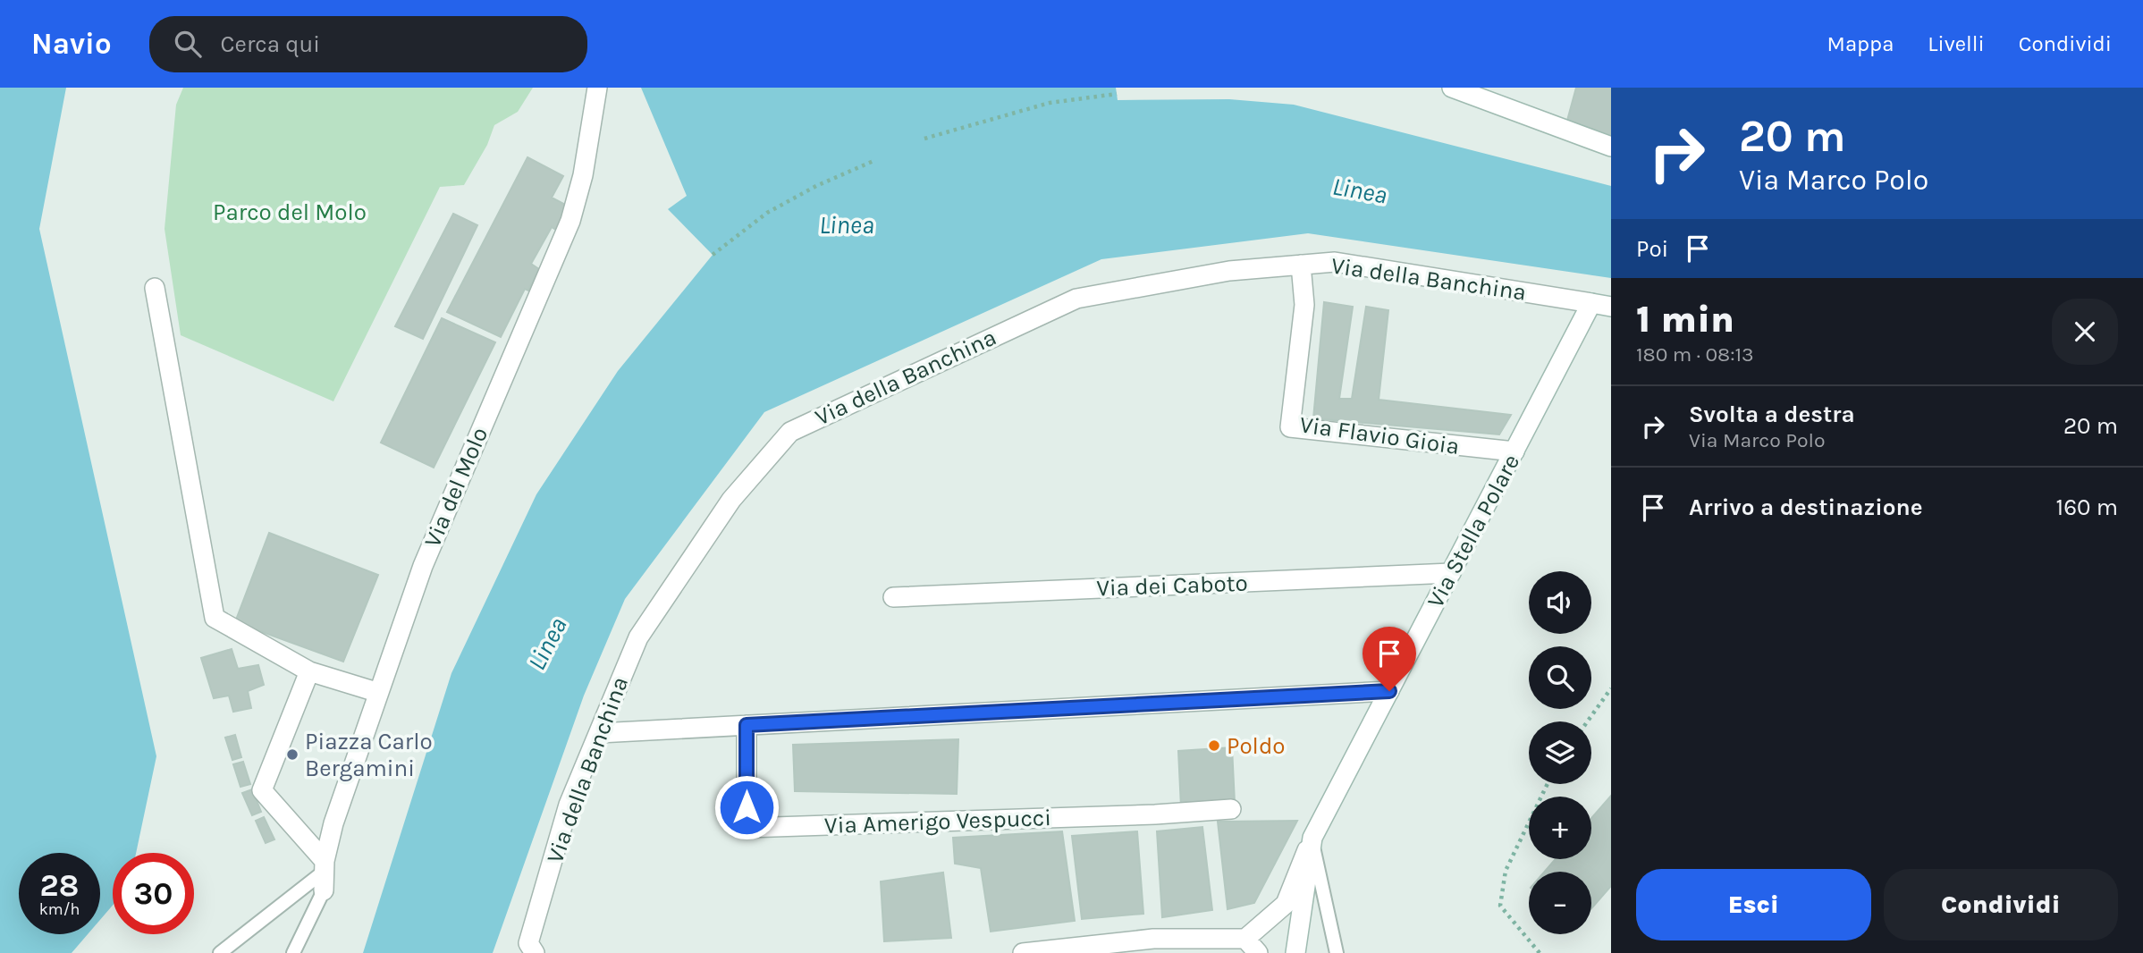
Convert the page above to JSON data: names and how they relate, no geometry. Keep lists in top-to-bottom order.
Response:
{
  "streets": {
    "street": [
      "Via della Banchina",
      "Via Flavio Gioia",
      "Via del Molo",
      "Via Stella Polare",
      "Via dei Caboto",
      "Via Amerigo Vespucci"
    ]
  },
  "crossings": [
    ["Via della Banchina", "Via Flavio Gioia"],
    ["Via della Banchina", "Via Stella Polare"],
    ["Via Flavio Gioia", "Via Stella Polare"],
    ["Via Stella Polare", "Via dei Caboto"]
  ],
  "water": ["Linea"],
  "parks": ["Parco del Molo"],
  "places": ["Poldo", "Piazza Carlo Bergamini"],
  "page": {
    "header": "Navio",
    "search": "Cerca qui",
    "nav": ["Mappa", "Livelli", "Condividi"],
    "turn": ["20 m", "Via Marco Polo"],
    "then": "Poi",
    "heading": ["1 min", "180 m · 08:13"],
    "list": [
      {
        "name": "Svolta a destra",
        "note": "Via Marco Polo",
        "value": "20 m"
      },
      {
        "name": "Arrivo a destinazione",
        "value": "160 m"
      }
    ],
    "map_buttons": ["+", "−"],
    "speed": "28 km/h",
    "limit": "30",
    "buttons": ["Esci", "Condividi"]
  }
}
